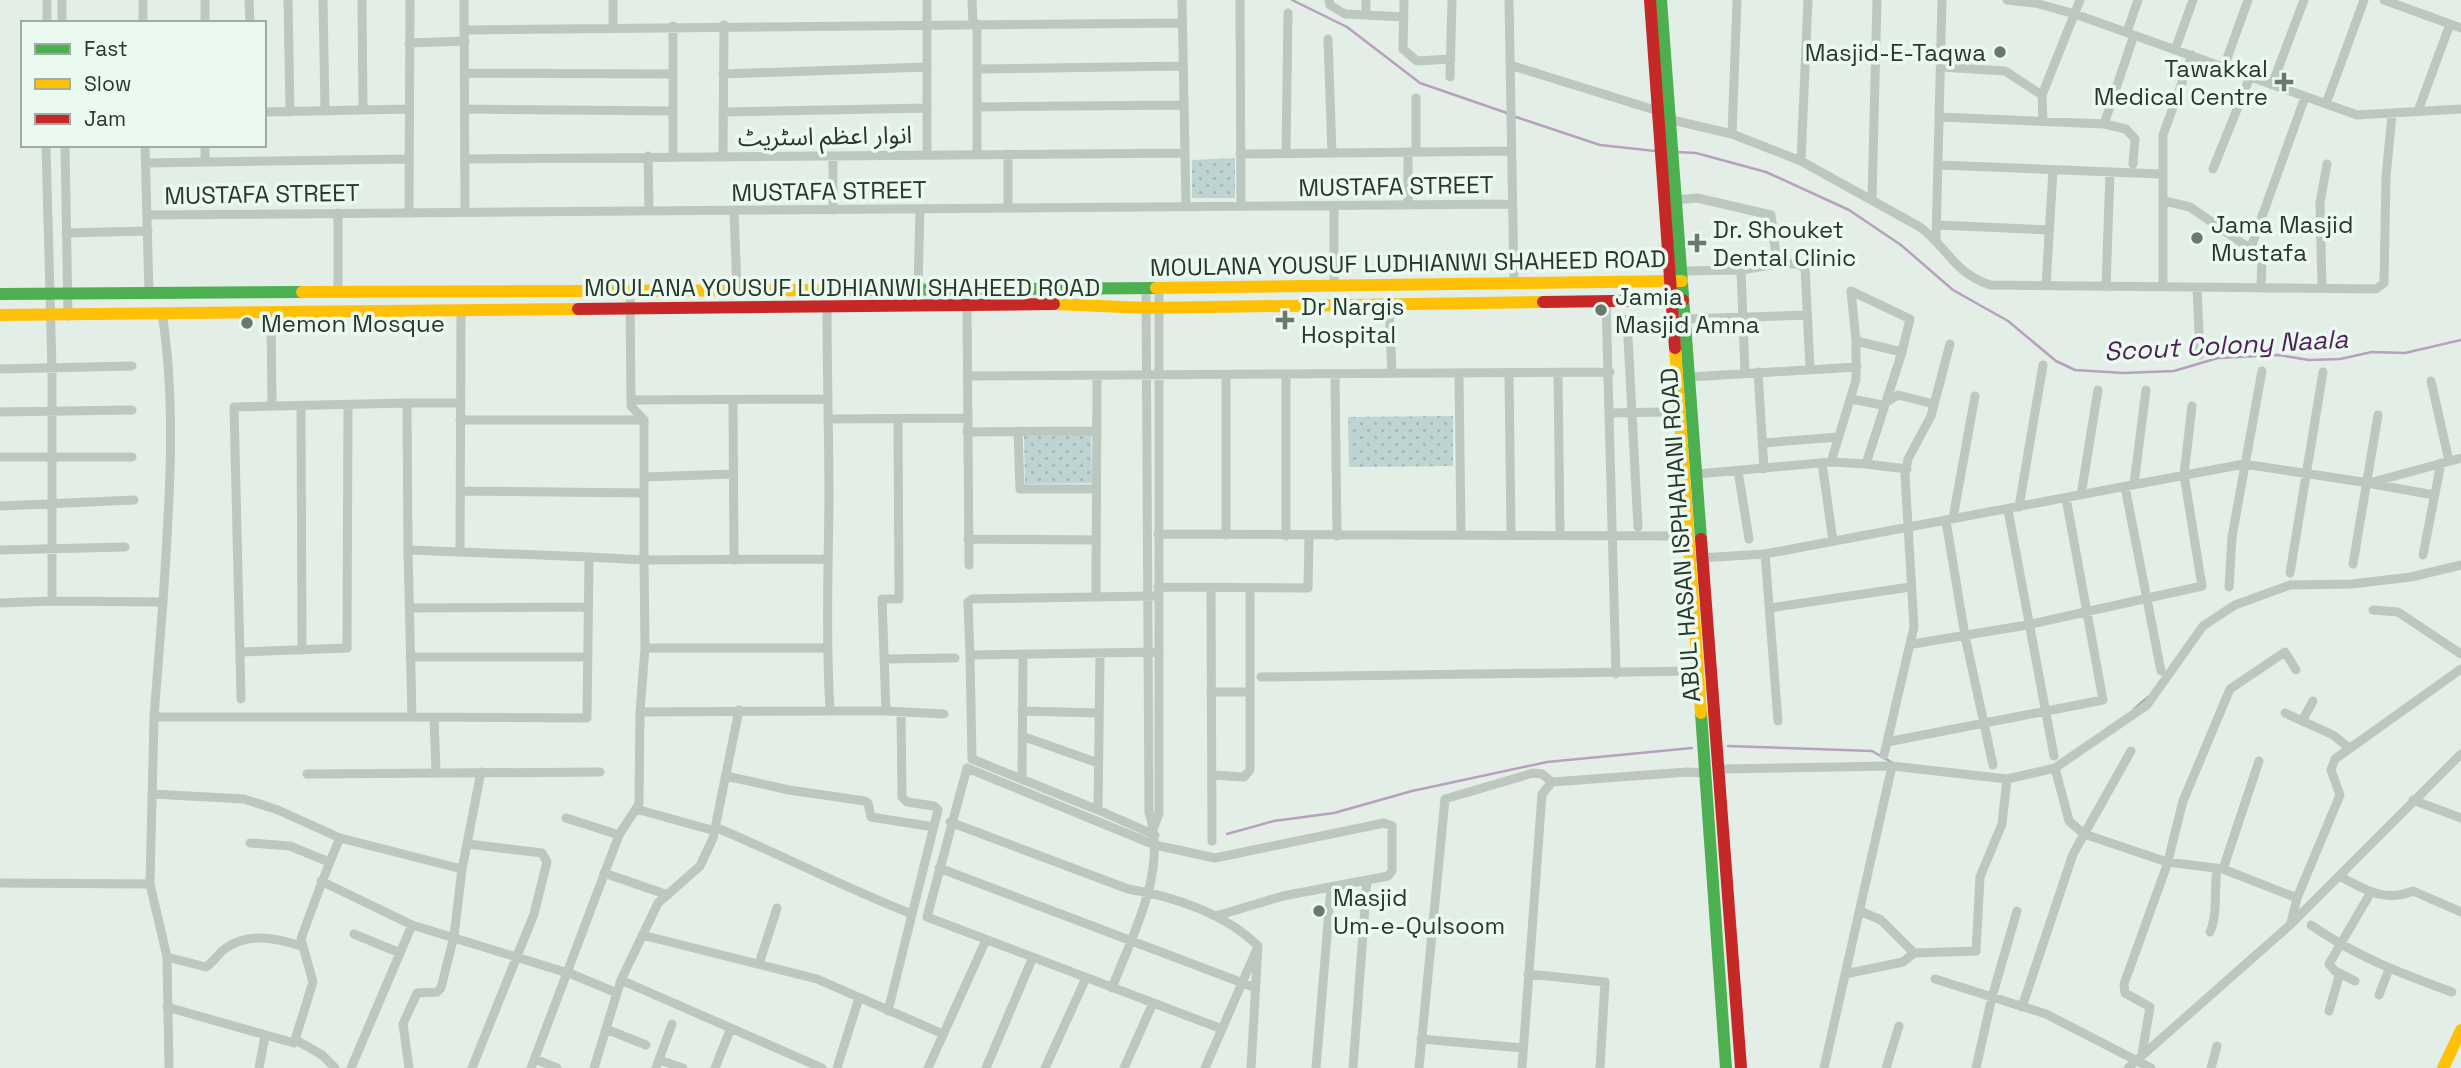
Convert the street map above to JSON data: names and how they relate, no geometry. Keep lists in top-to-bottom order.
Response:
{
  "streets": {
    "main road": ["MOULANA YOUSUF LUDHIANWI SHAHEED ROAD", "ABUL HASAN ISPHAHANI ROAD"],
    "street": ["انوار اعظم اسٹریٹ", "MUSTAFA STREET"]
  },
  "crossings": [
    ["MOULANA YOUSUF LUDHIANWI SHAHEED ROAD", "ABUL HASAN ISPHAHANI ROAD"]
  ],
  "water": ["Scout Colony Naala"],
  "places": {
    "other": [
      "Masjid-E-Taqwa",
      "Jama Masjid Mustafa",
      "Jamia Masjid Amna",
      "Memon Mosque",
      "Masjid Um-e-Qulsoom"
    ],
    "health": ["Tawakkal Medical Centre", "Dr. Shouket Dental Clinic", "Dr Nargis Hospital"]
  },
  "legend": ["Fast", "Slow", "Jam"]
}
